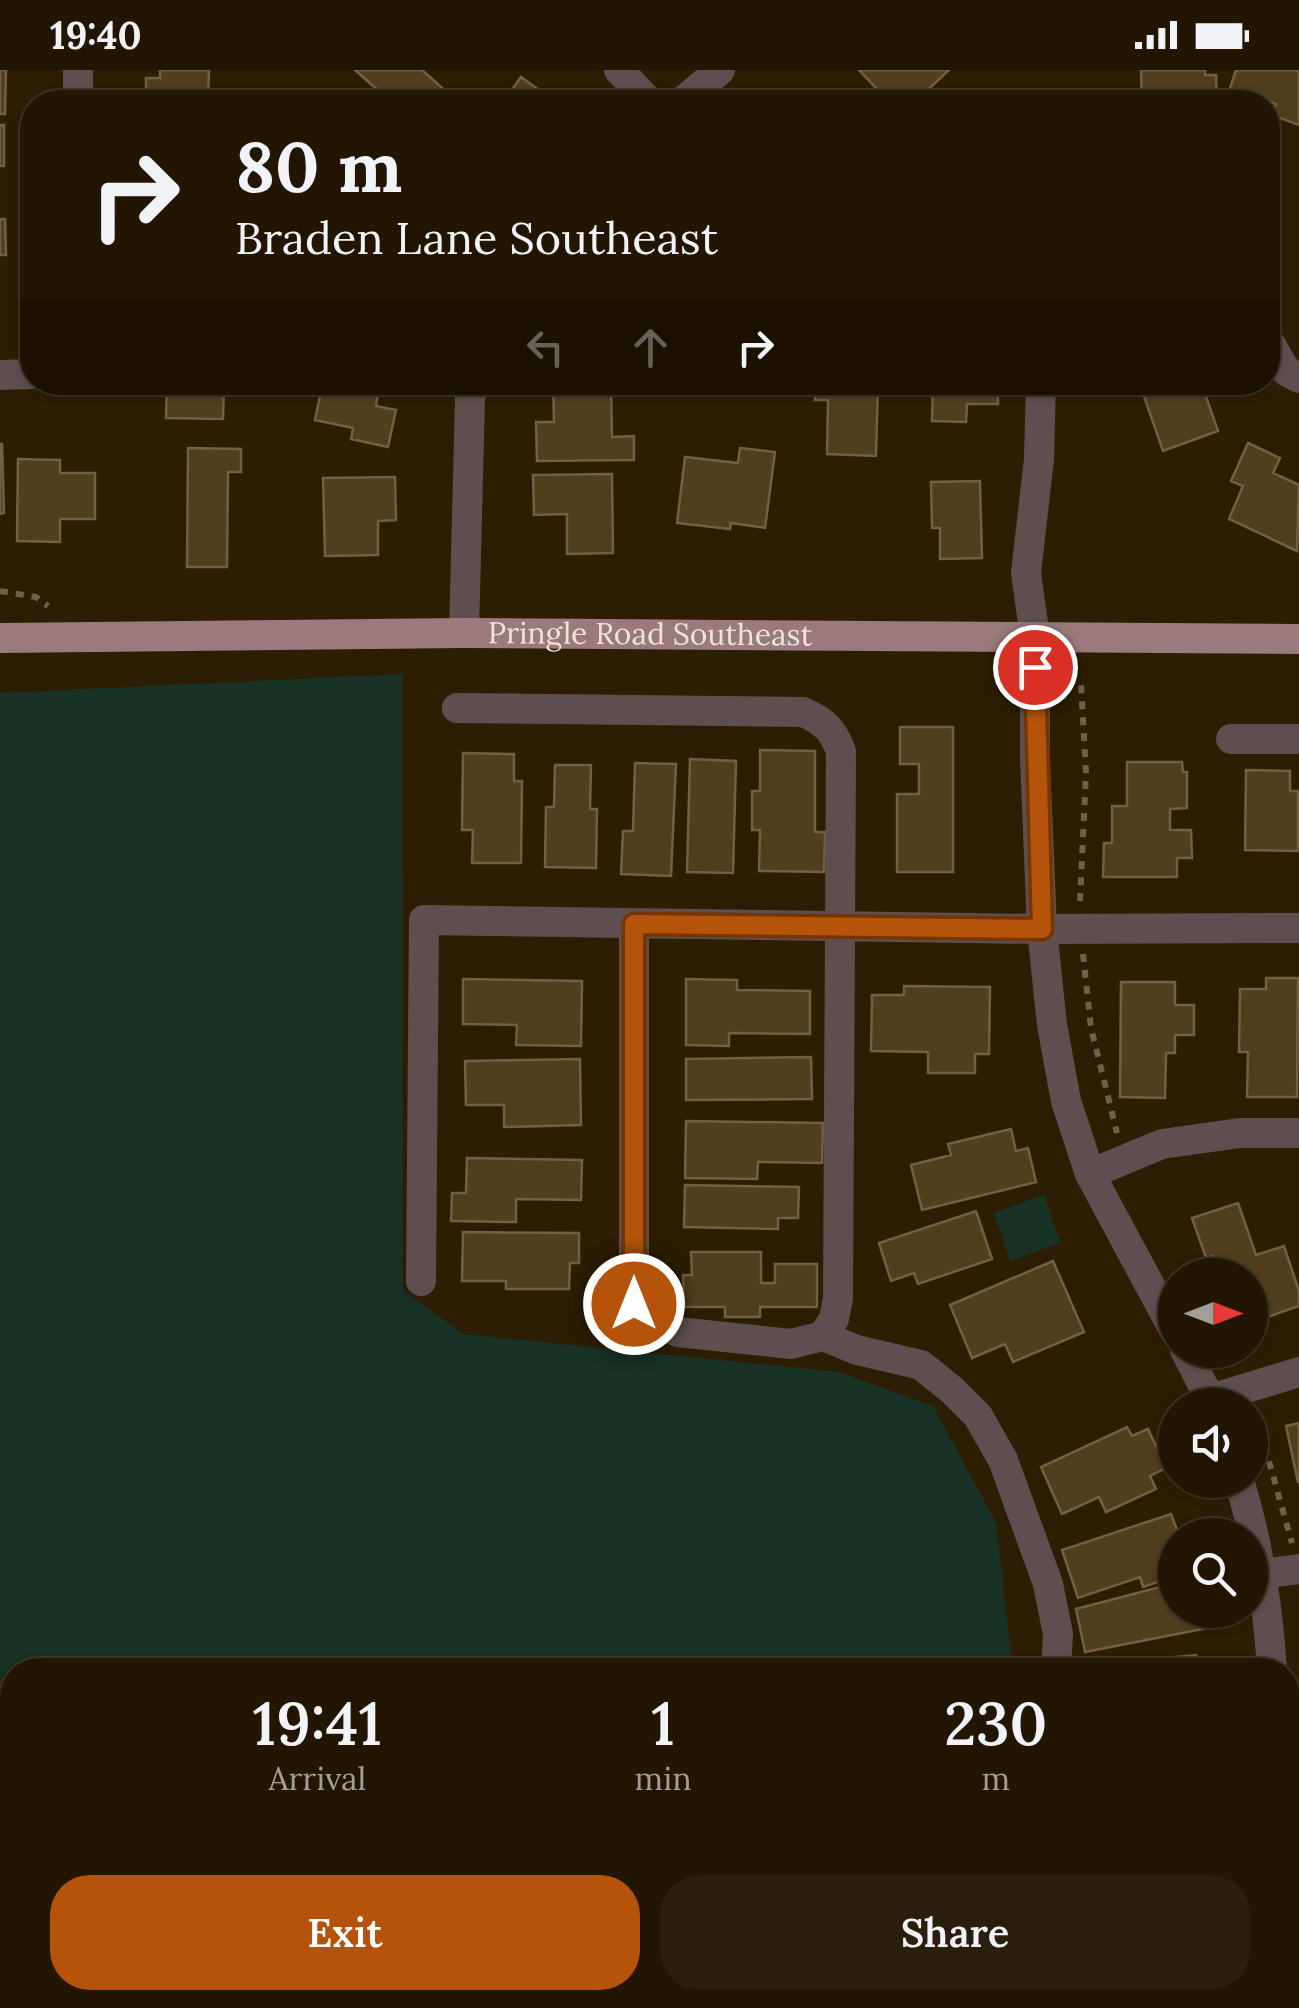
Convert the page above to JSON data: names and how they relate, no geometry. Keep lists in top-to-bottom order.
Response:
{
  "streets": {
    "main road": ["Pringle Road Southeast"]
  },
  "north": "right",
  "page": {
    "status": "19:40",
    "turn": ["80 m", "Braden Lane Southeast"],
    "eta": [
      "19:41",
      "Arrival",
      "1",
      "min",
      "230",
      "m"
    ],
    "buttons": ["Exit", "Share"]
  }
}
